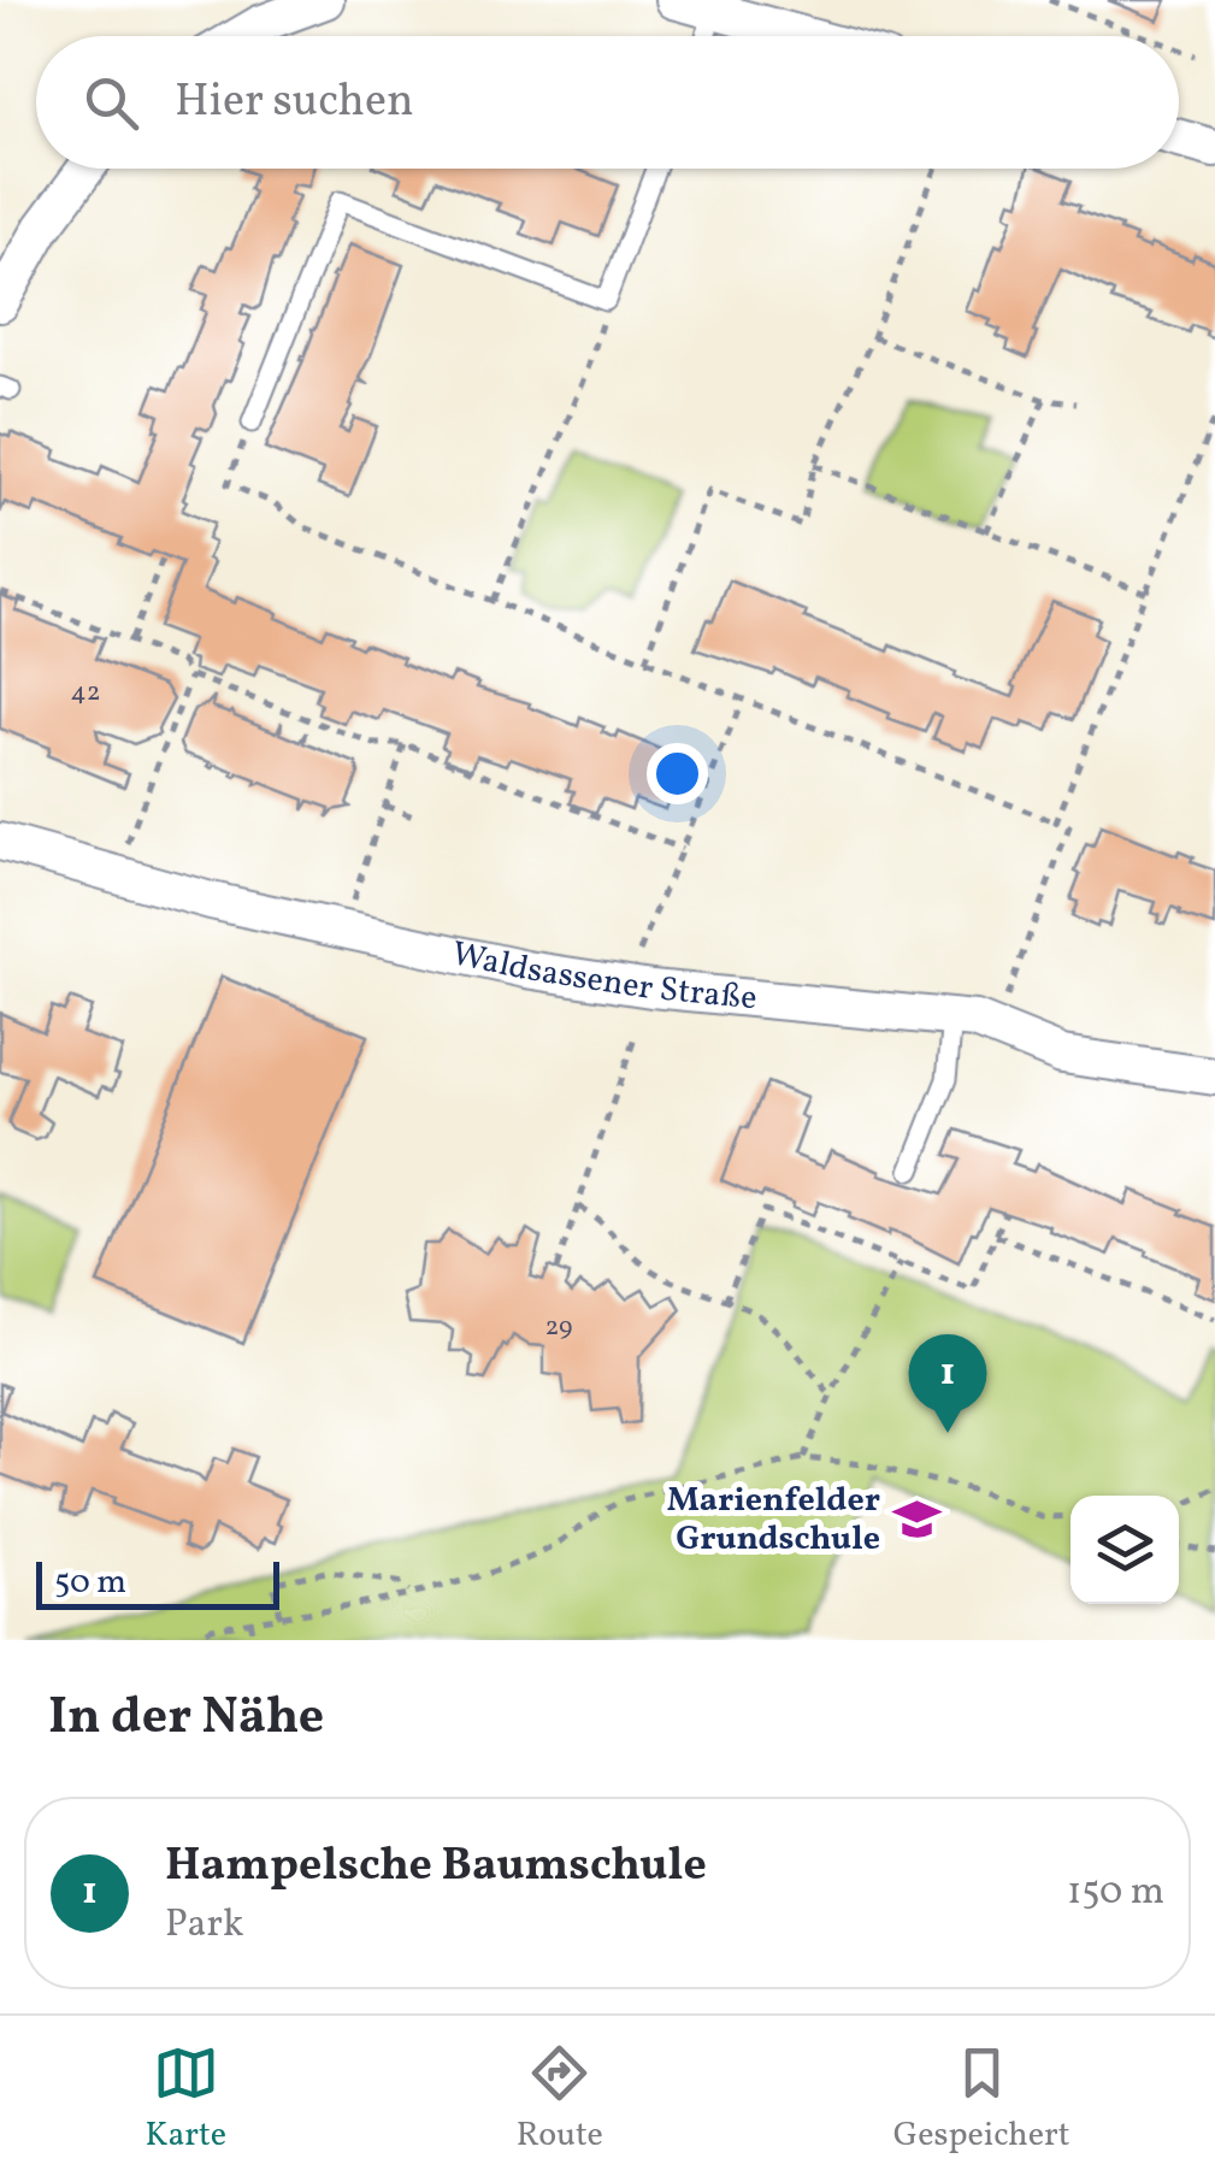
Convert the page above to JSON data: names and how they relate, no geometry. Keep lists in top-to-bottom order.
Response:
{
  "streets": {
    "street": ["Waldsassener Straße"]
  },
  "places": {
    "school or university": ["Marienfelder Grundschule"]
  },
  "house_numbers": ["42", "29"],
  "scale_bar": "50 m",
  "page": {
    "search": "Hier suchen",
    "pins": "1",
    "scale": "50 m",
    "heading": "In der Nähe",
    "list": [
      {
        "mark": "1",
        "name": "Hampelsche Baumschule",
        "note": "Park",
        "value": "150 m"
      }
    ],
    "nav": ["Karte", "Route", "Gespeichert"]
  }
}
